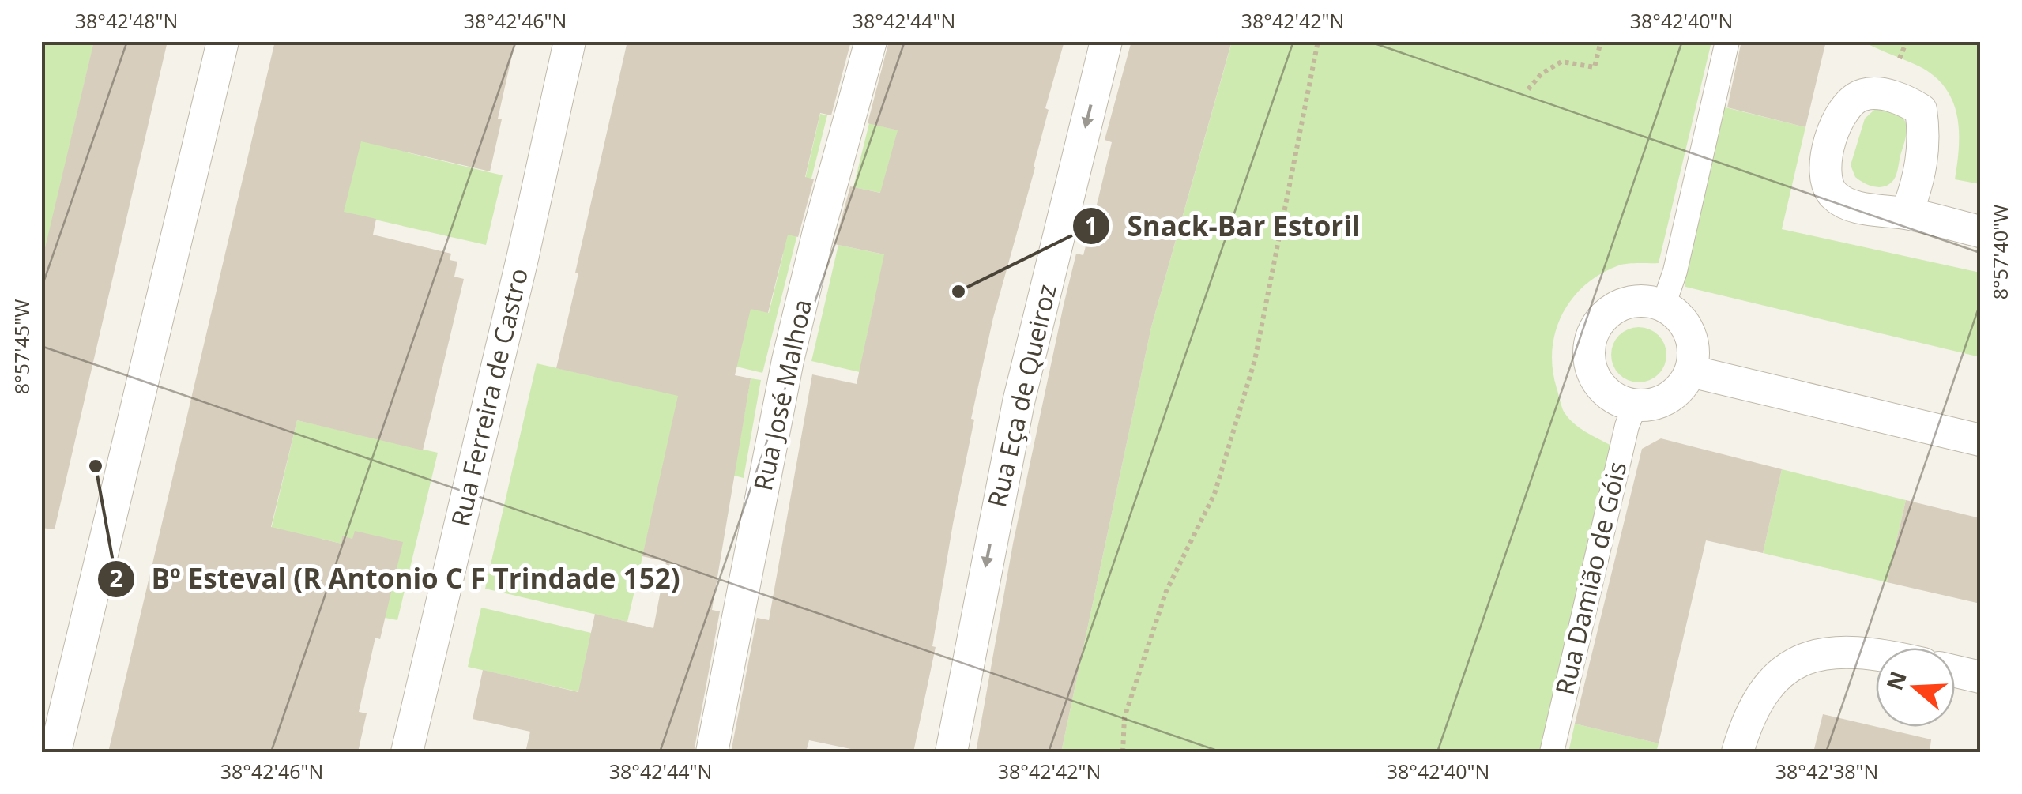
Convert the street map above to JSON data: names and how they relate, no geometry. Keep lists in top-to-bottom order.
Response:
{
  "streets": {
    "street": [
      "Rua José Malhoa",
      "Rua Eça de Queiroz",
      "Rua Ferreira de Castro",
      "Rua Damião de Góis"
    ]
  },
  "one_way": ["Rua Eça de Queiroz"],
  "places": ["Snack-Bar Estoril", "Bº Esteval (R Antonio C F Trindade 152)"],
  "north": "left",
  "coordinates": [
    "38°42'48\"N",
    "38°42'46\"N",
    "38°42'44\"N",
    "38°42'42\"N",
    "38°42'40\"N",
    "8°57'40\"W",
    "8°57'45\"W",
    "38°42'38\"N"
  ]
}
